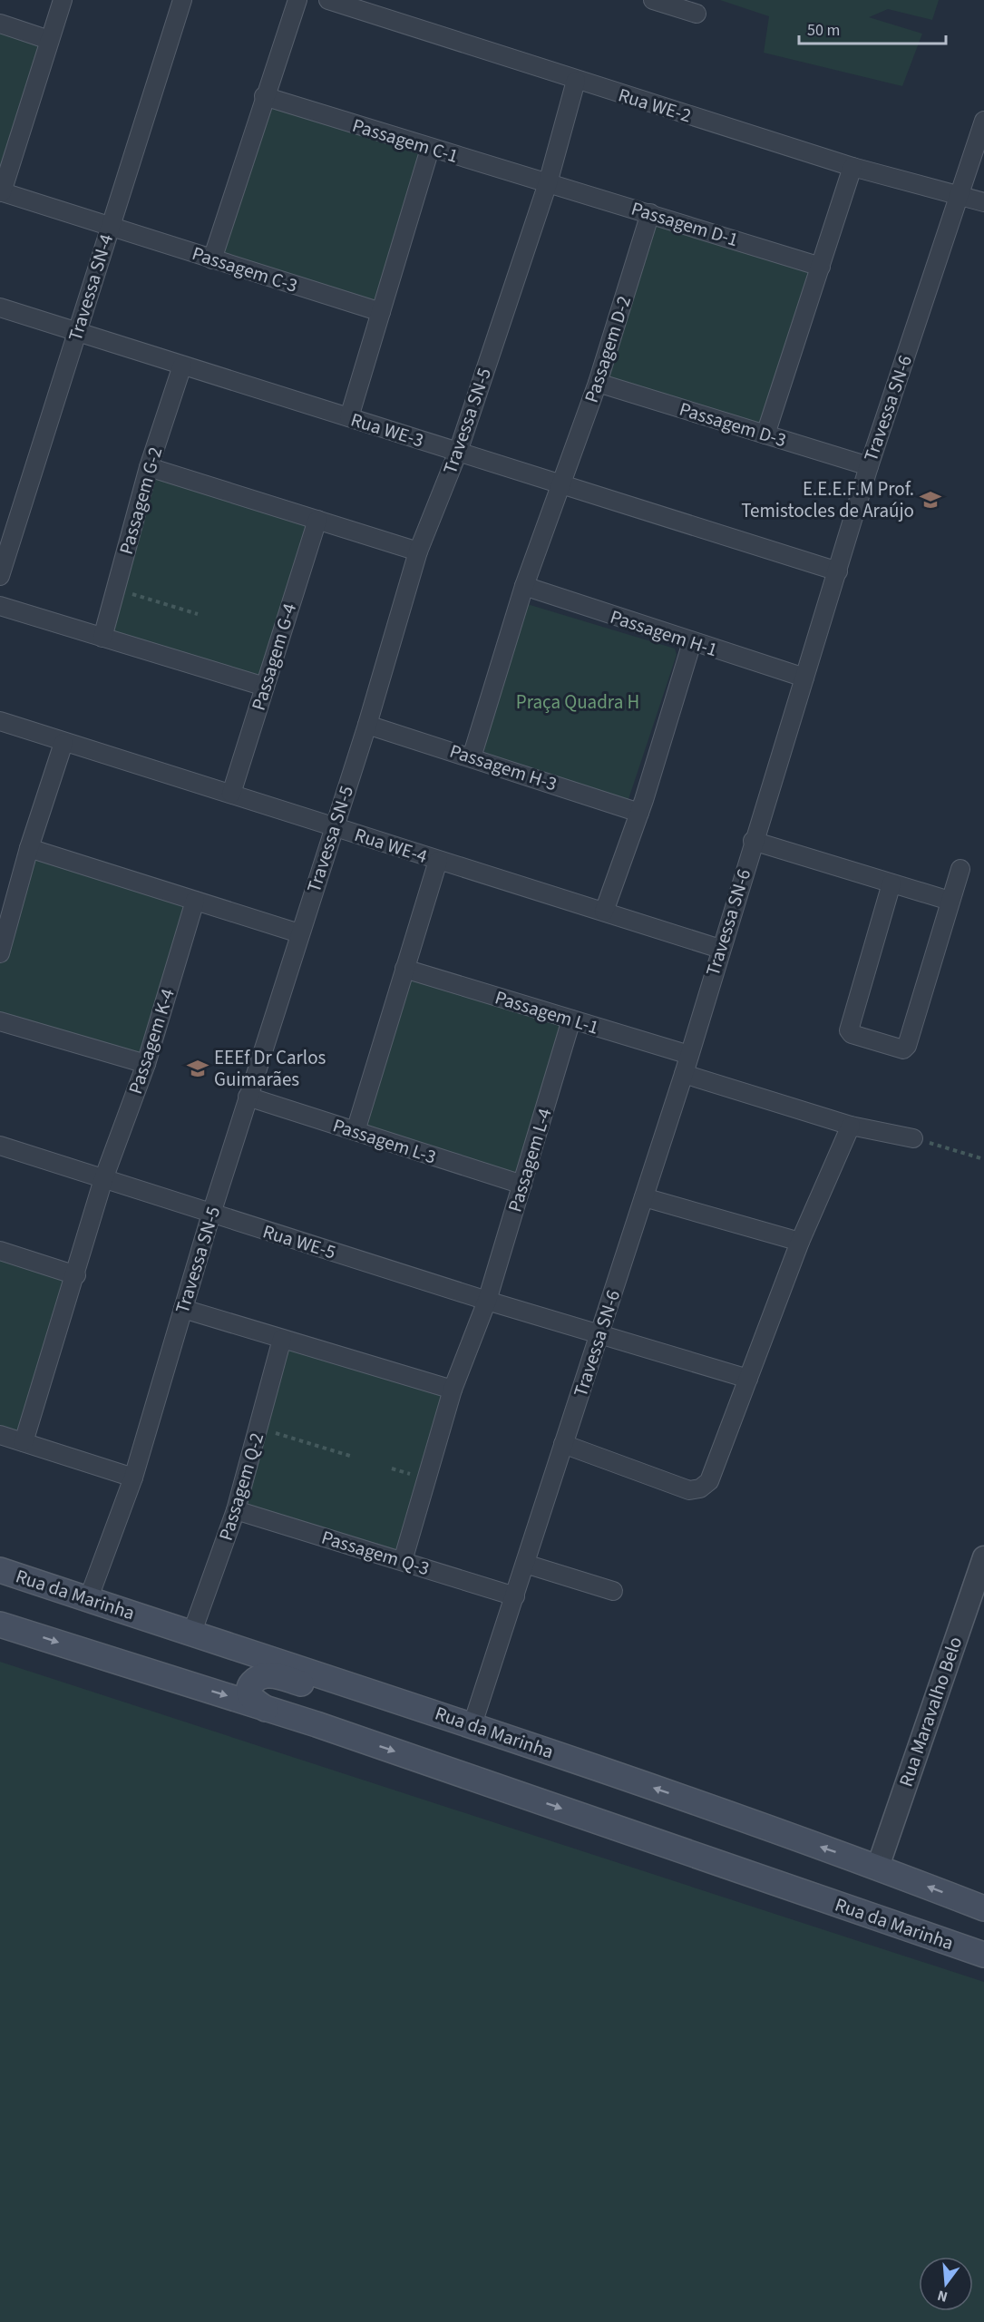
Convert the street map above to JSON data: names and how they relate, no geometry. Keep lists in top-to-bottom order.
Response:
{
  "streets": {
    "main road": ["Rua da Marinha"],
    "street": [
      "Rua WE-2",
      "Passagem C-1",
      "Passagem D-1",
      "Passagem C-3",
      "Travessa SN-4",
      "Passagem D-2",
      "Travessa SN-6",
      "Travessa SN-5",
      "Passagem D-3",
      "Rua WE-3",
      "Passagem G-2",
      "Passagem H-1",
      "Passagem G-4",
      "Passagem H-3",
      "Rua WE-4",
      "Passagem L-1",
      "Passagem K-4",
      "Passagem L-3",
      "Passagem L-4",
      "Rua WE-5",
      "Passagem Q-2",
      "Passagem Q-3",
      "Rua Maravalho Belo"
    ]
  },
  "crossings": [
    ["Rua WE-2", "Travessa SN-6"],
    ["Rua WE-2", "Travessa SN-5"],
    ["Passagem C-1", "Passagem D-1"],
    ["Passagem C-1", "Travessa SN-5"],
    ["Passagem D-1", "Passagem D-2"],
    ["Passagem D-1", "Travessa SN-5"],
    ["Passagem C-3", "Travessa SN-4"],
    ["Travessa SN-4", "Rua WE-3"],
    ["Passagem D-2", "Passagem D-3"],
    ["Passagem D-2", "Rua WE-3"],
    ["Passagem D-2", "Passagem H-1"],
    ["Passagem D-2", "Passagem H-3"],
    ["Travessa SN-6", "Passagem D-3"],
    ["Travessa SN-6", "Rua WE-3"],
    ["Travessa SN-6", "Passagem H-1"],
    ["Travessa SN-6", "Rua WE-4"],
    ["Travessa SN-6", "Passagem L-1"],
    ["Travessa SN-6", "Rua WE-5"],
    ["Travessa SN-6", "Passagem Q-3"],
    ["Travessa SN-6", "Rua da Marinha"],
    ["Travessa SN-5", "Rua WE-3"],
    ["Travessa SN-5", "Passagem H-3"],
    ["Travessa SN-5", "Rua WE-4"],
    ["Travessa SN-5", "Passagem L-3"],
    ["Travessa SN-5", "Rua WE-5"],
    ["Travessa SN-5", "Rua da Marinha"],
    ["Rua WE-3", "Passagem G-2"],
    ["Passagem G-4", "Rua WE-4"],
    ["Passagem L-1", "Passagem L-4"],
    ["Passagem K-4", "Rua WE-5"],
    ["Passagem L-3", "Passagem L-4"],
    ["Passagem L-4", "Rua WE-5"],
    ["Passagem L-4", "Passagem Q-3"],
    ["Passagem Q-2", "Passagem Q-3"],
    ["Passagem Q-2", "Rua da Marinha"],
    ["Rua da Marinha", "Rua Maravalho Belo"]
  ],
  "parks": ["Praça Quadra H"],
  "places": {
    "school or university": ["E.E.E.F.M Prof. Temistocles de Araújo", "EEEf Dr Carlos Guimarães"]
  },
  "scale_bar": "50 m",
  "north": "bottom"
}
